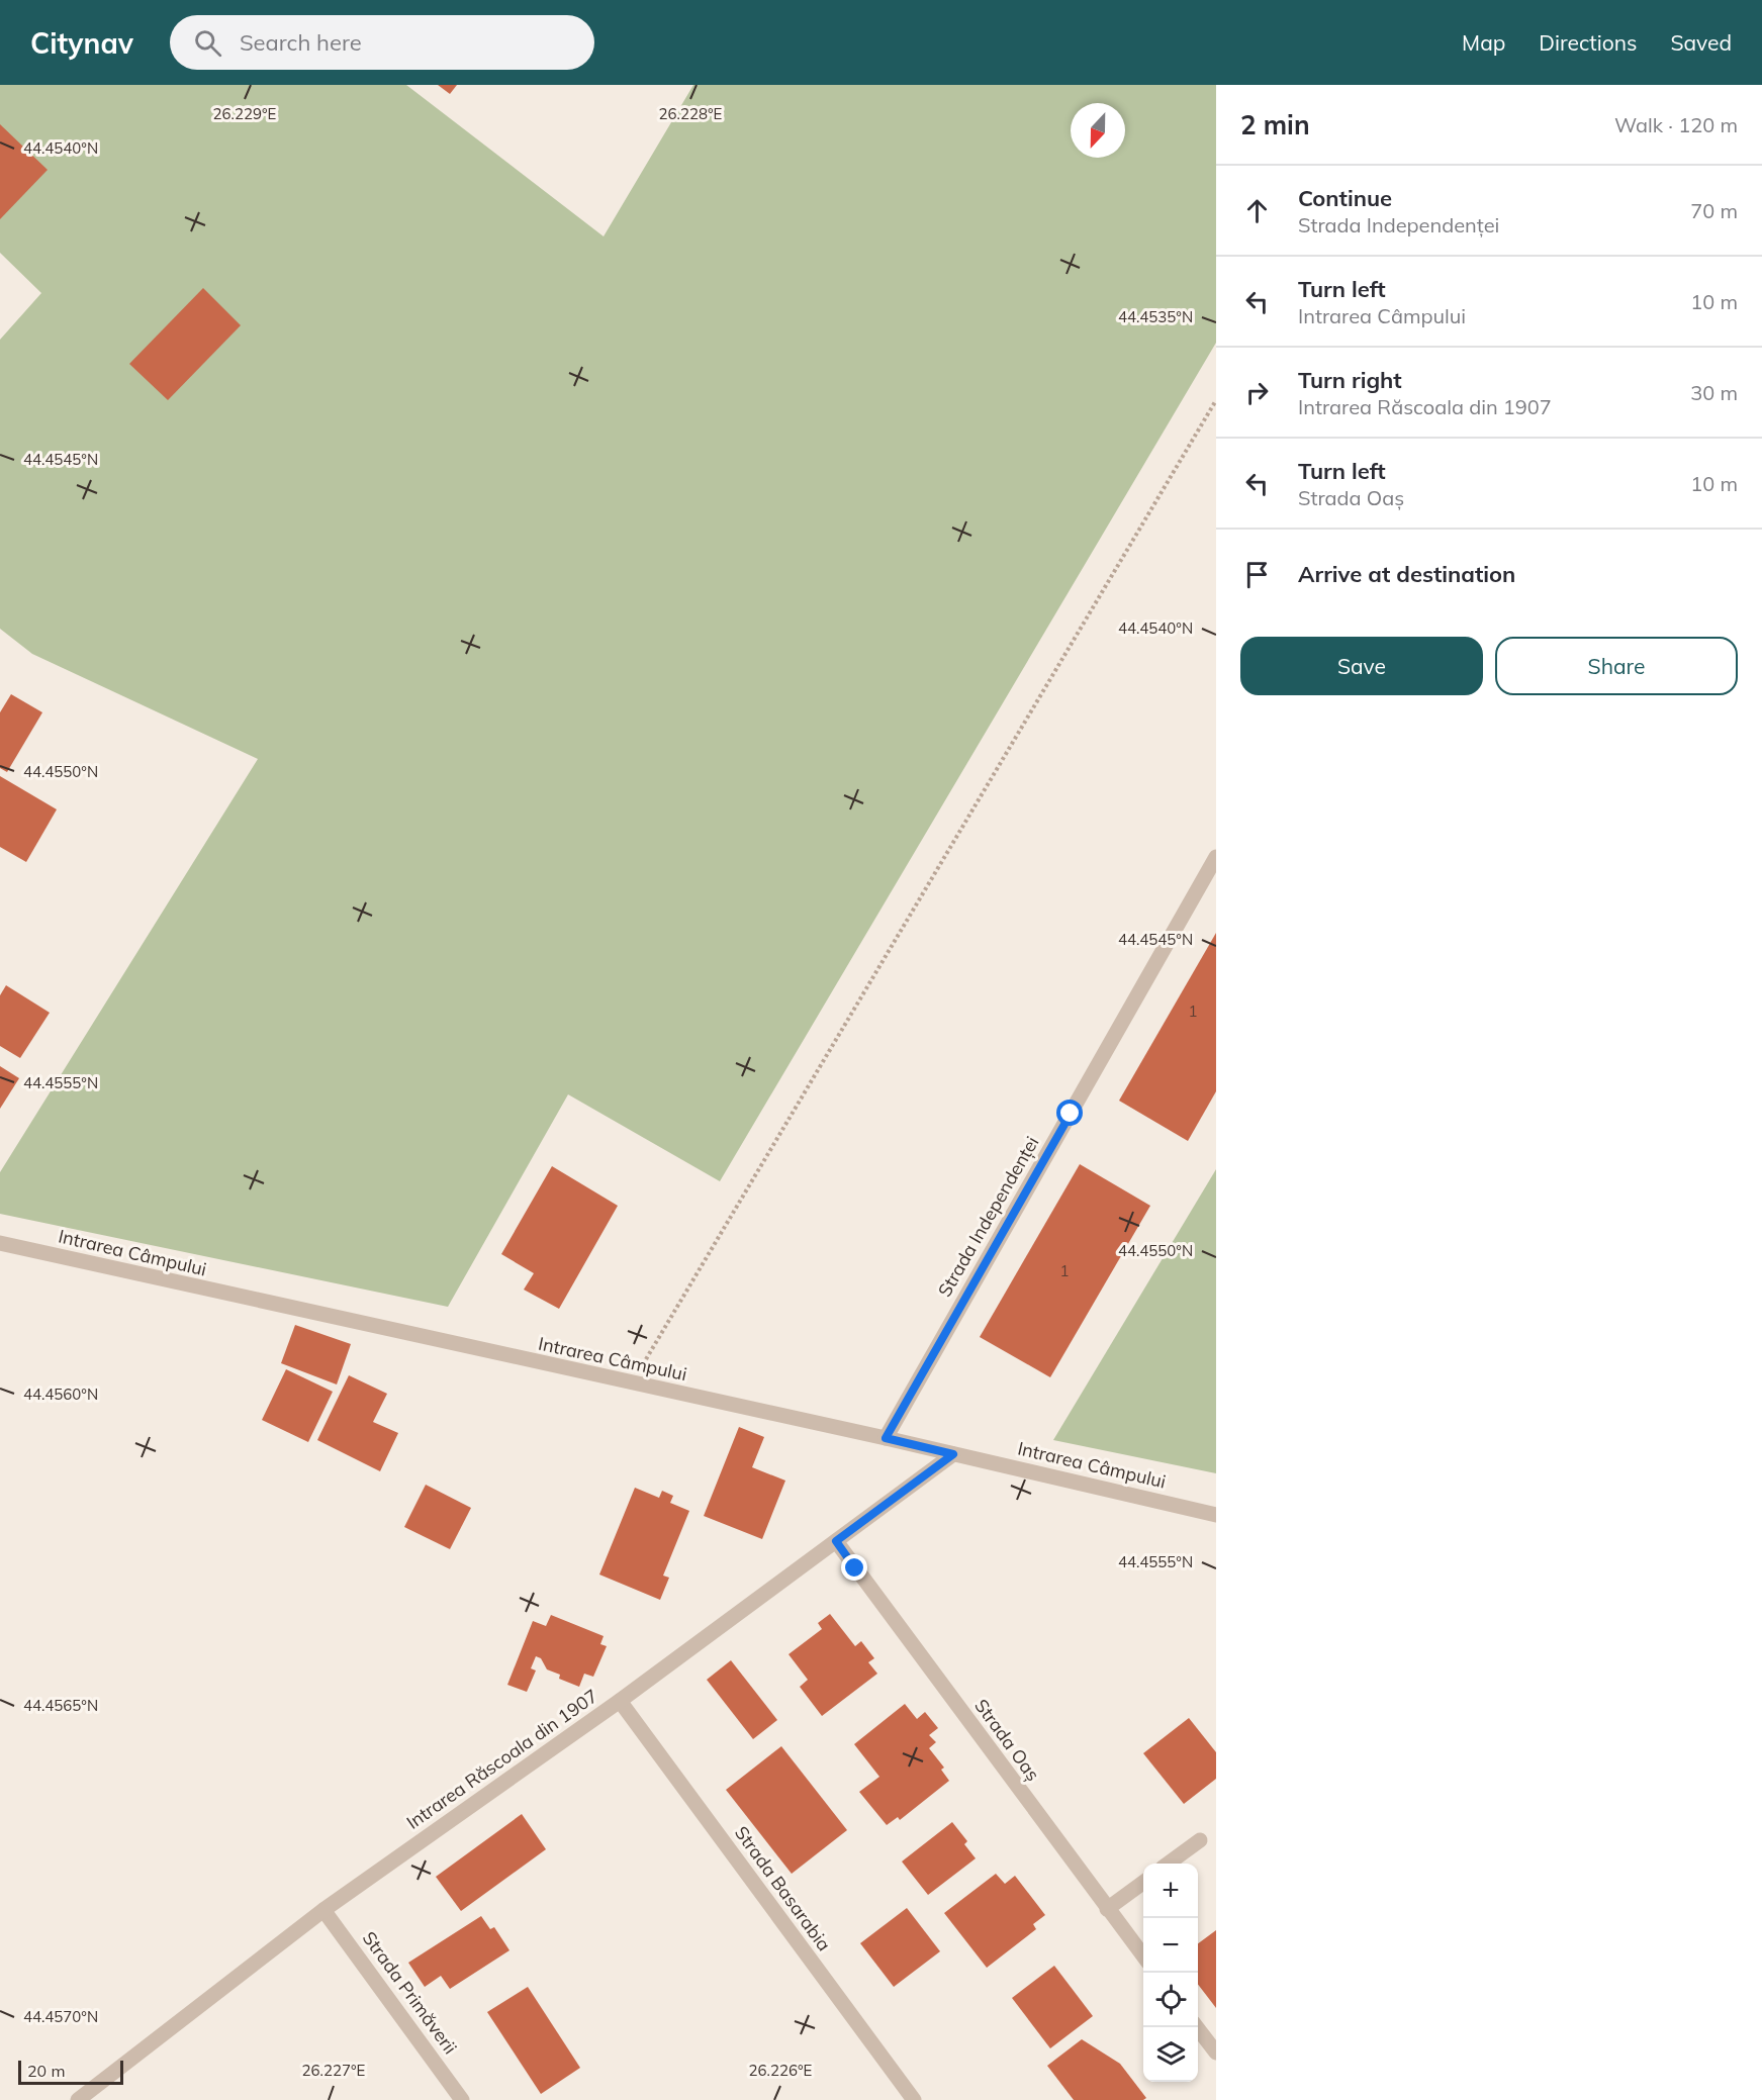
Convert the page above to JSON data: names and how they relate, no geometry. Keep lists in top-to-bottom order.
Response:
{
  "streets": {
    "street": [
      "Strada Independenței",
      "Intrarea Câmpului",
      "Strada Oaș",
      "Intrarea Răscoala din 1907",
      "Strada Basarabia",
      "Strada Primăverii"
    ]
  },
  "crossings": [
    ["Strada Independenței", "Intrarea Câmpului"],
    ["Intrarea Câmpului", "Intrarea Răscoala din 1907"],
    ["Strada Oaș", "Intrarea Răscoala din 1907"],
    ["Intrarea Răscoala din 1907", "Strada Basarabia"],
    ["Intrarea Răscoala din 1907", "Strada Primăverii"]
  ],
  "house_numbers": ["1", "1"],
  "scale_bar": "20 m",
  "north": "bottom",
  "page": {
    "header": "Citynav",
    "search": "Search here",
    "nav": ["Map", "Directions", "Saved"],
    "heading": ["2 min", "Walk · 120 m"],
    "list": [
      ["Continue", "Strada Independenței", "70 m"],
      ["Turn left", "Intrarea Câmpului", "10 m"],
      ["Turn right", "Intrarea Răscoala din 1907", "30 m"],
      ["Turn left", "Strada Oaș", "10 m"],
      "Arrive at destination"
    ],
    "buttons": ["Save", "Share"],
    "map_buttons": ["+", "−"],
    "scale": "20 m"
  },
  "coordinates": [
    "26.229°E",
    "26.228°E",
    "44.4540°N",
    "44.4535°N",
    "44.4545°N",
    "44.4550°N",
    "44.4555°N",
    "44.4560°N",
    "44.4565°N",
    "44.4570°N",
    "26.227°E",
    "26.226°E"
  ]
}
